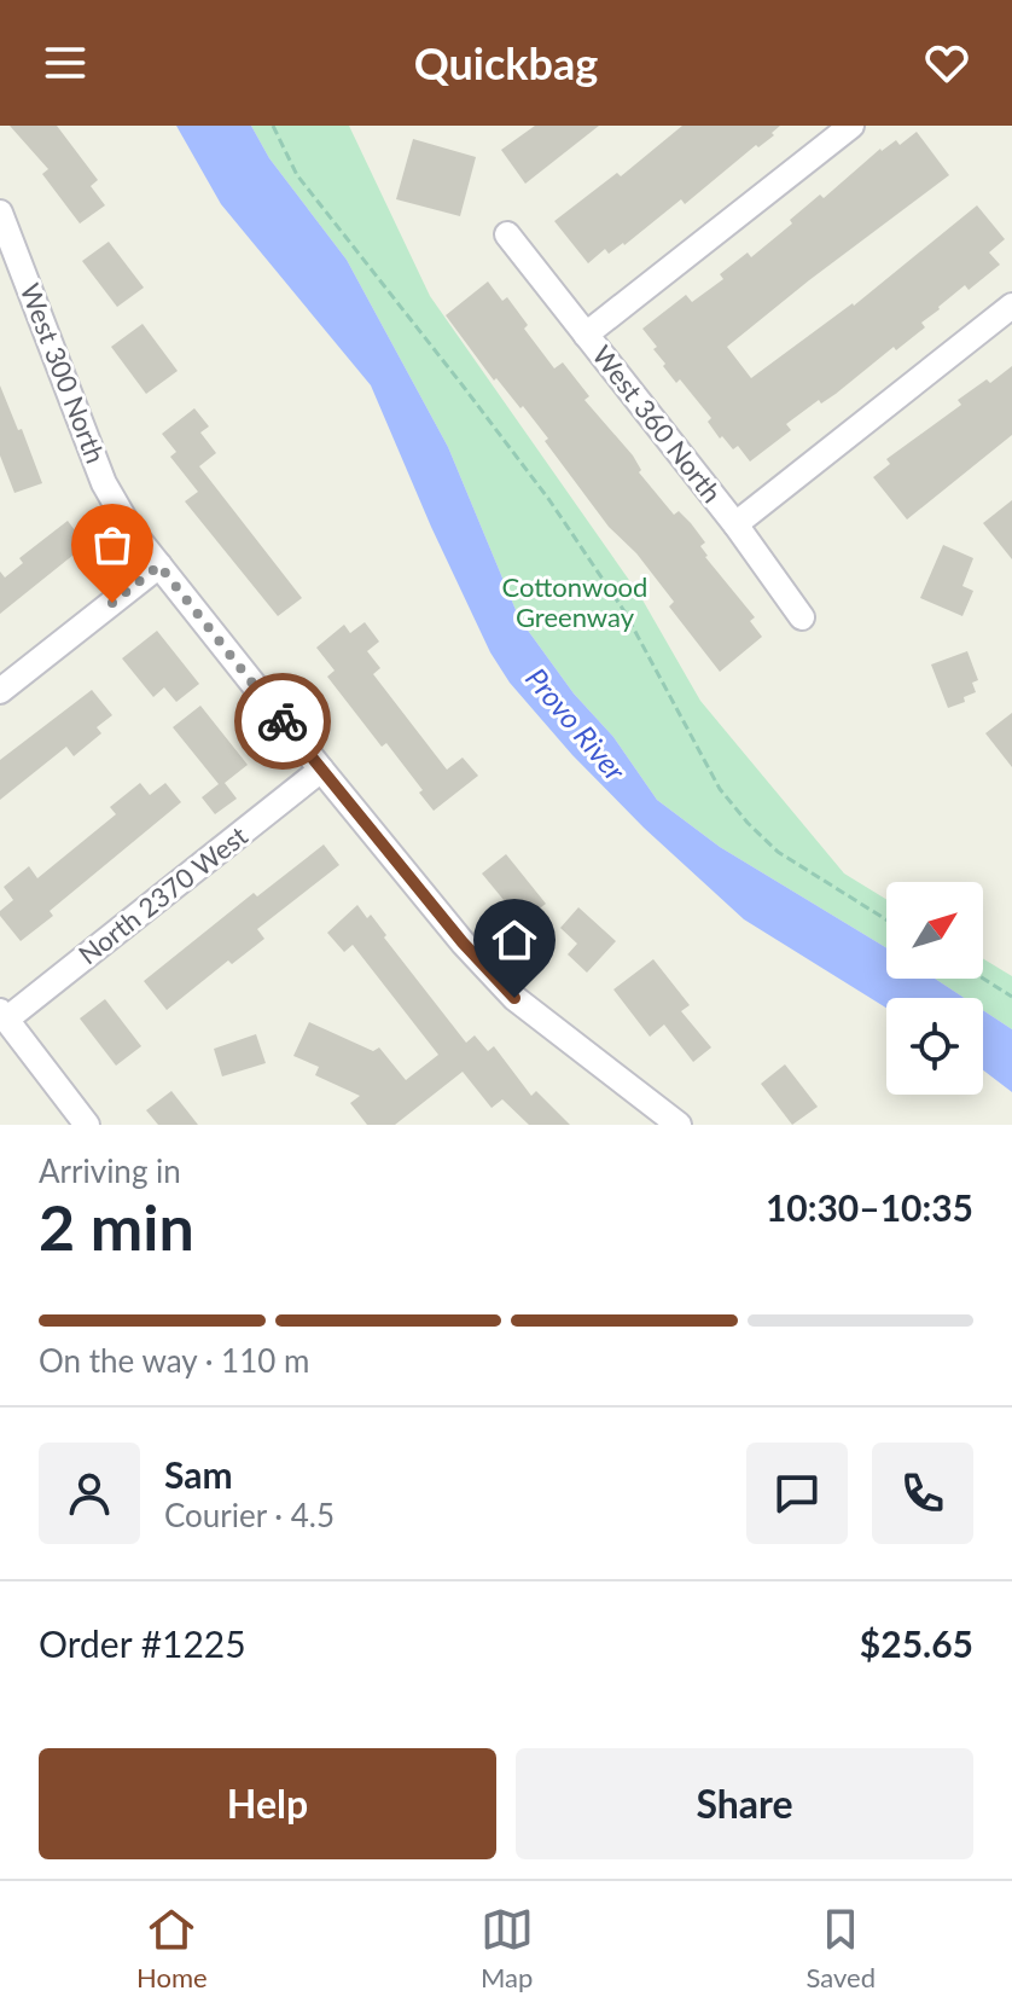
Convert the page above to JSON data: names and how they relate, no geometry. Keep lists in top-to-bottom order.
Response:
{
  "streets": {
    "street": ["West 300 North", "West 360 North", "North 2370 West"]
  },
  "crossings": [
    ["West 300 North", "North 2370 West"]
  ],
  "water": ["Provo River"],
  "parks": ["Cottonwood Greenway"],
  "north": "top right",
  "page": {
    "header": "Quickbag",
    "heading": ["2 min", "Arriving in", "10:30–10:35"],
    "panel": [
      "Sam",
      "Courier · 4.5",
      "Order #1225",
      "$25.65"
    ],
    "bar": "On the way · 110 m",
    "buttons": ["Help", "Share"],
    "tabs": ["Home", "Map", "Saved"]
  }
}
